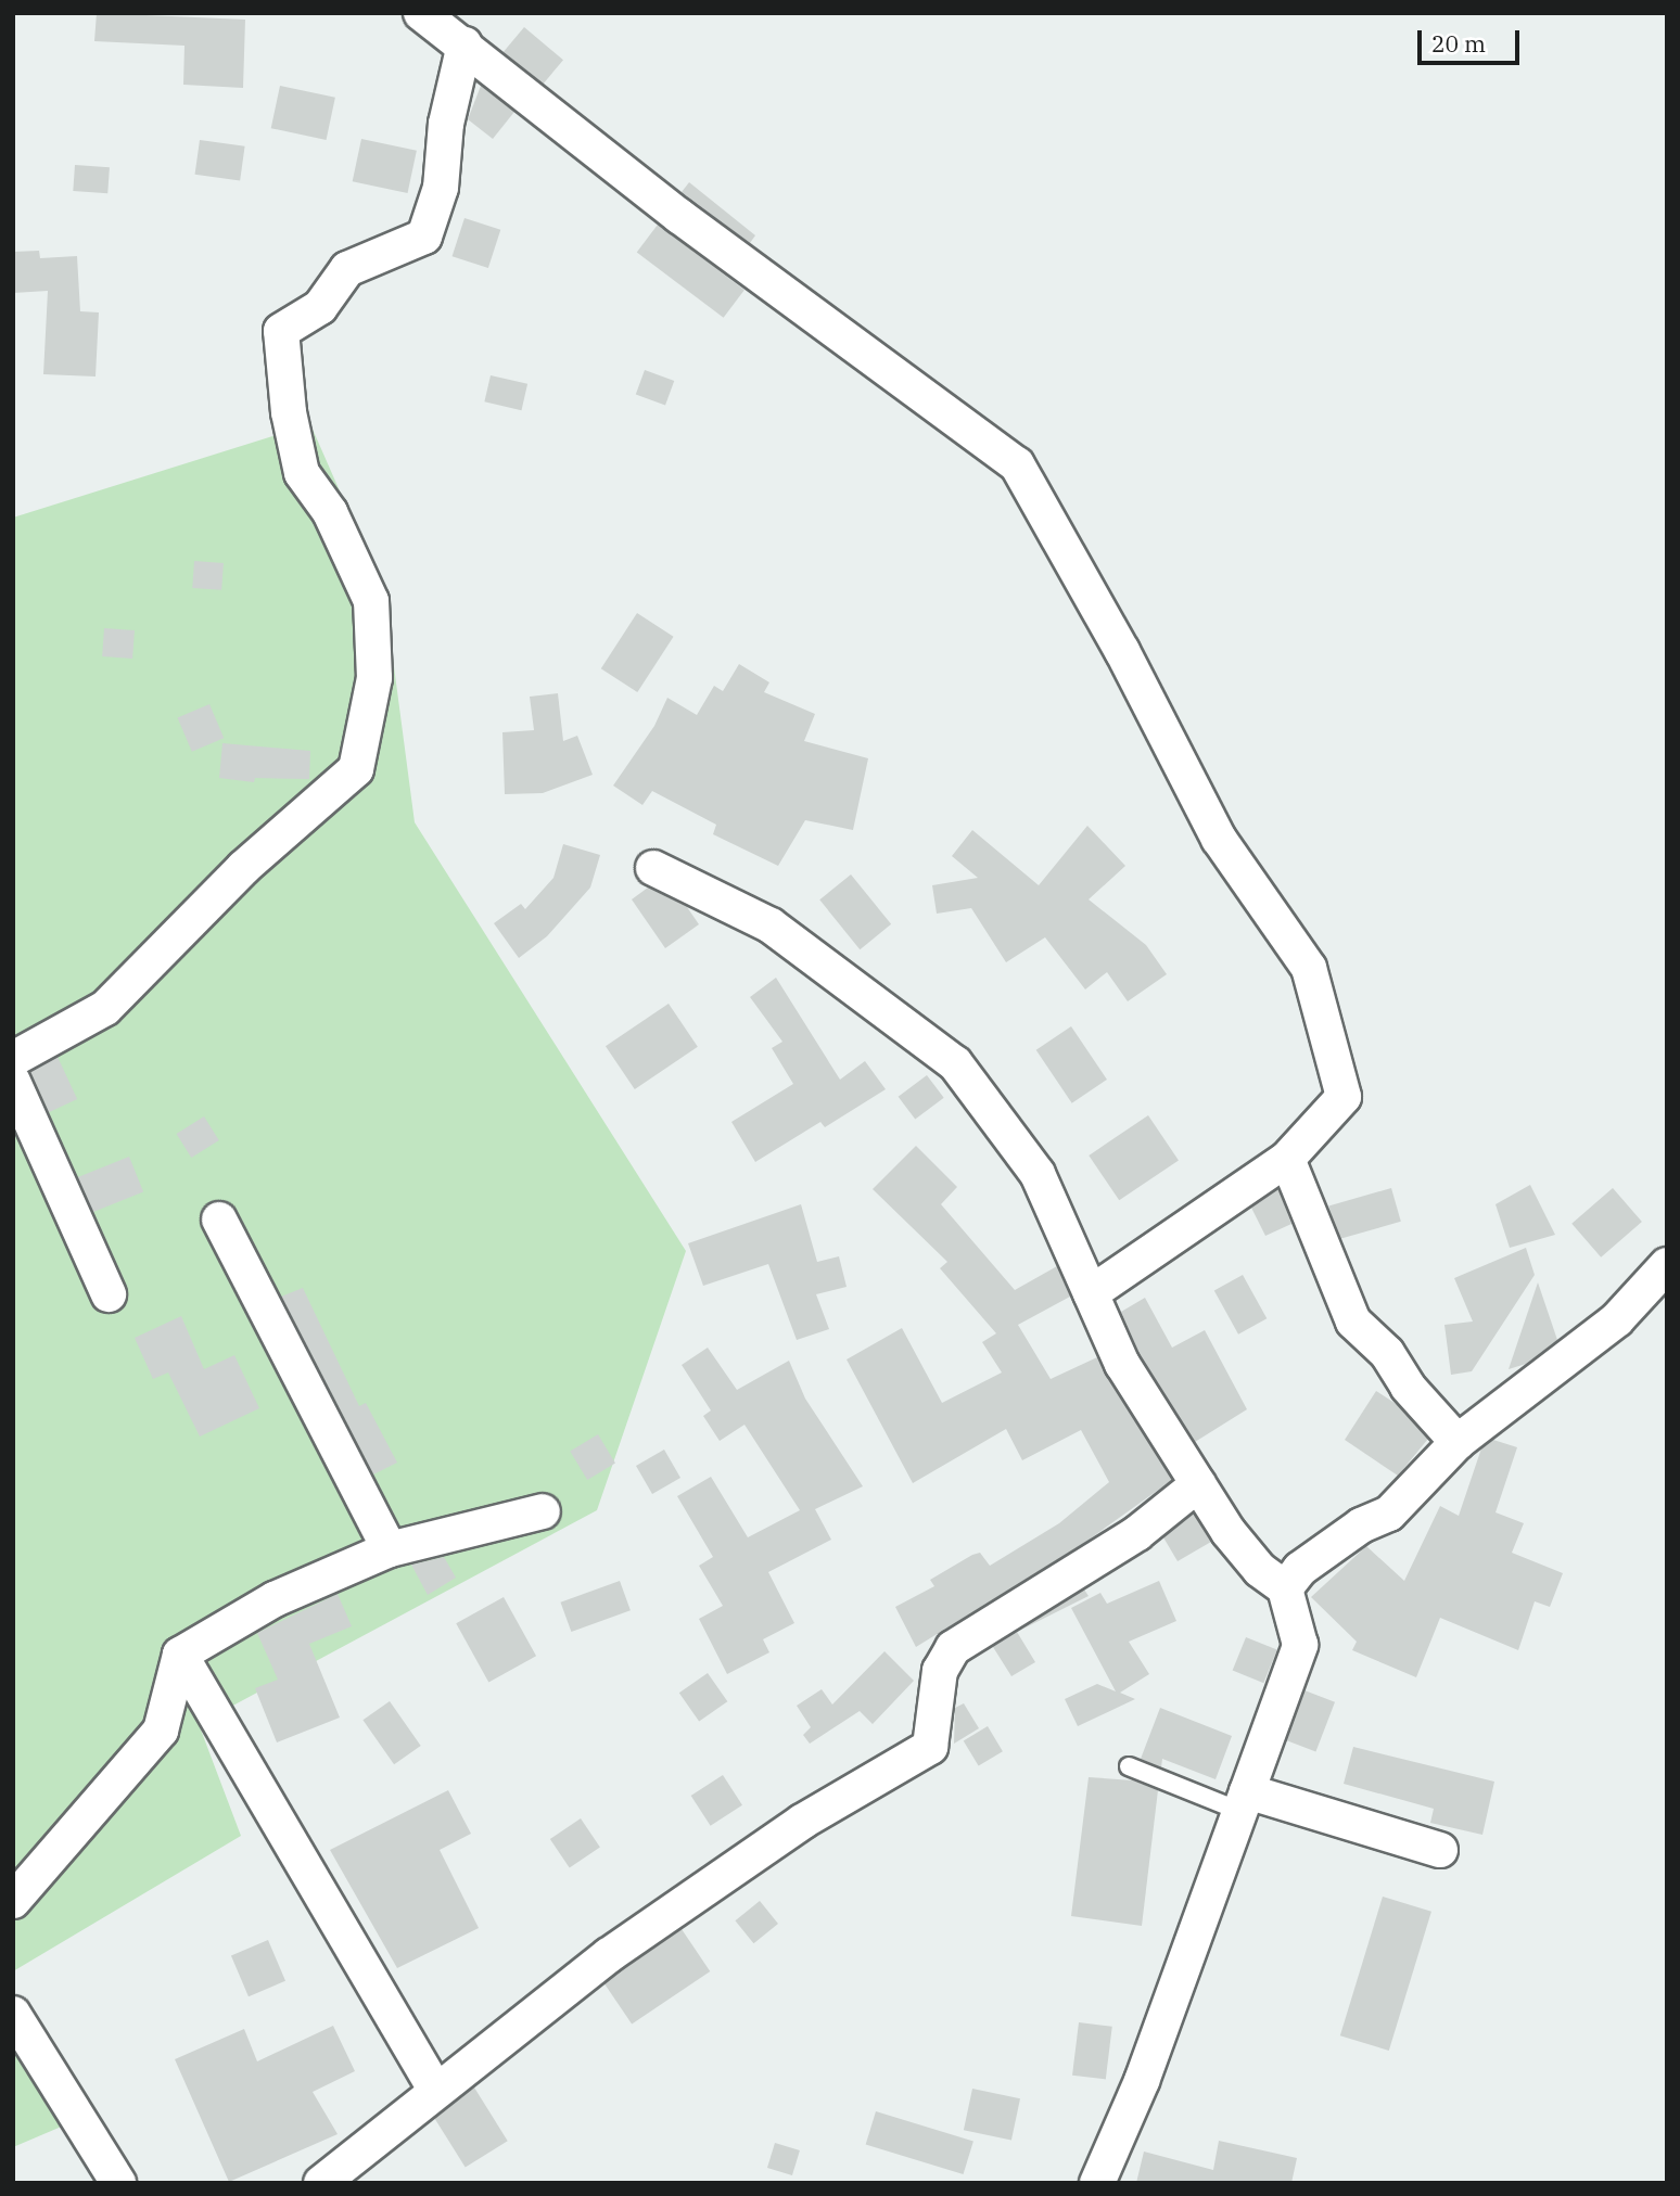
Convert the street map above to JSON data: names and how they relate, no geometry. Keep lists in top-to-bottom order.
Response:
{
  "scale_bar": "20 m"
}
